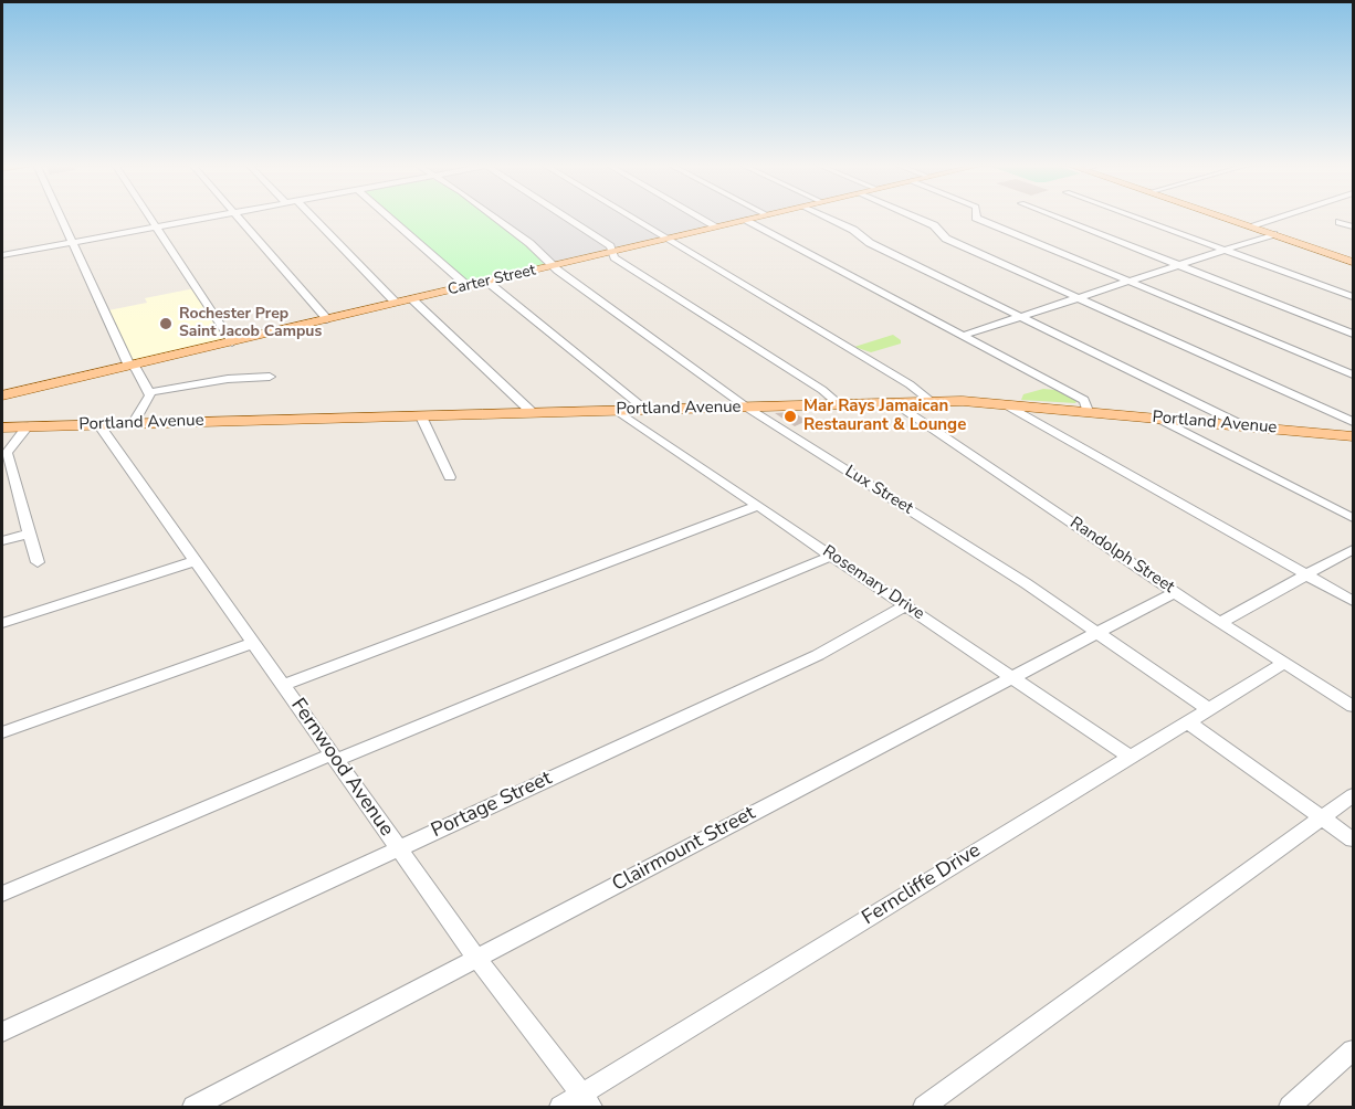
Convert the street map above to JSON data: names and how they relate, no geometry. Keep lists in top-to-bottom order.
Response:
{
  "streets": {
    "main road": ["Carter Street", "Portland Avenue"],
    "street": [
      "Lux Street",
      "Randolph Street",
      "Rosemary Drive",
      "Fernwood Avenue",
      "Portage Street",
      "Clairmount Street",
      "Ferncliffe Drive"
    ]
  },
  "crossings": [
    ["Carter Street", "Lux Street"],
    ["Portland Avenue", "Lux Street"],
    ["Portland Avenue", "Randolph Street"],
    ["Portland Avenue", "Rosemary Drive"],
    ["Portland Avenue", "Fernwood Avenue"],
    ["Lux Street", "Clairmount Street"],
    ["Lux Street", "Ferncliffe Drive"],
    ["Randolph Street", "Clairmount Street"],
    ["Randolph Street", "Ferncliffe Drive"],
    ["Rosemary Drive", "Portage Street"],
    ["Rosemary Drive", "Clairmount Street"],
    ["Rosemary Drive", "Ferncliffe Drive"],
    ["Fernwood Avenue", "Portage Street"],
    ["Fernwood Avenue", "Clairmount Street"],
    ["Fernwood Avenue", "Ferncliffe Drive"]
  ],
  "places": ["Rochester Prep Saint Jacob Campus", "Mar Rays Jamaican Restaurant & Lounge"]
}
